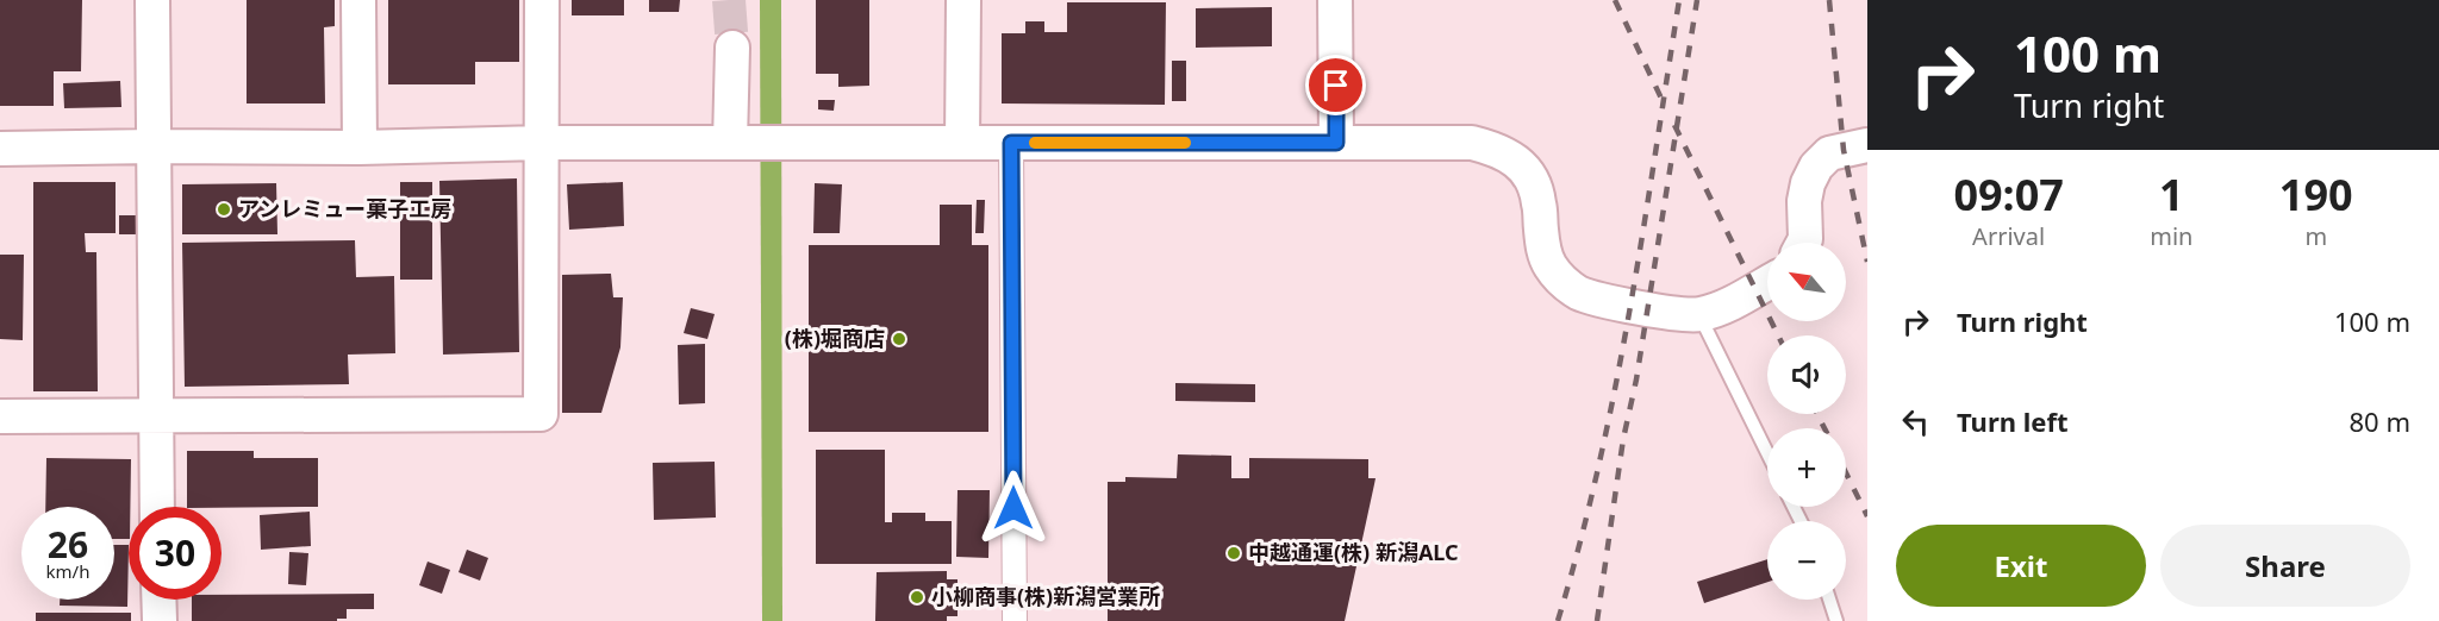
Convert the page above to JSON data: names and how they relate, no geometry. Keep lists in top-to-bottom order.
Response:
{
  "places": [
    "アンレミュー菓子工房",
    "(株)堀商店",
    "中越通運(株) 新潟ALC",
    "小柳商事(株)新潟営業所"
  ],
  "north": "top left",
  "page": {
    "turn": ["100 m", "Turn right"],
    "eta": [
      "09:07",
      "Arrival",
      "1",
      "min",
      "190",
      "m"
    ],
    "map_buttons": ["+", "−"],
    "list": [
      {
        "name": "Turn right",
        "value": "100 m"
      },
      {
        "name": "Turn left",
        "value": "80 m"
      }
    ],
    "speed": "26 km/h",
    "limit": "30",
    "buttons": ["Exit", "Share"]
  }
}
